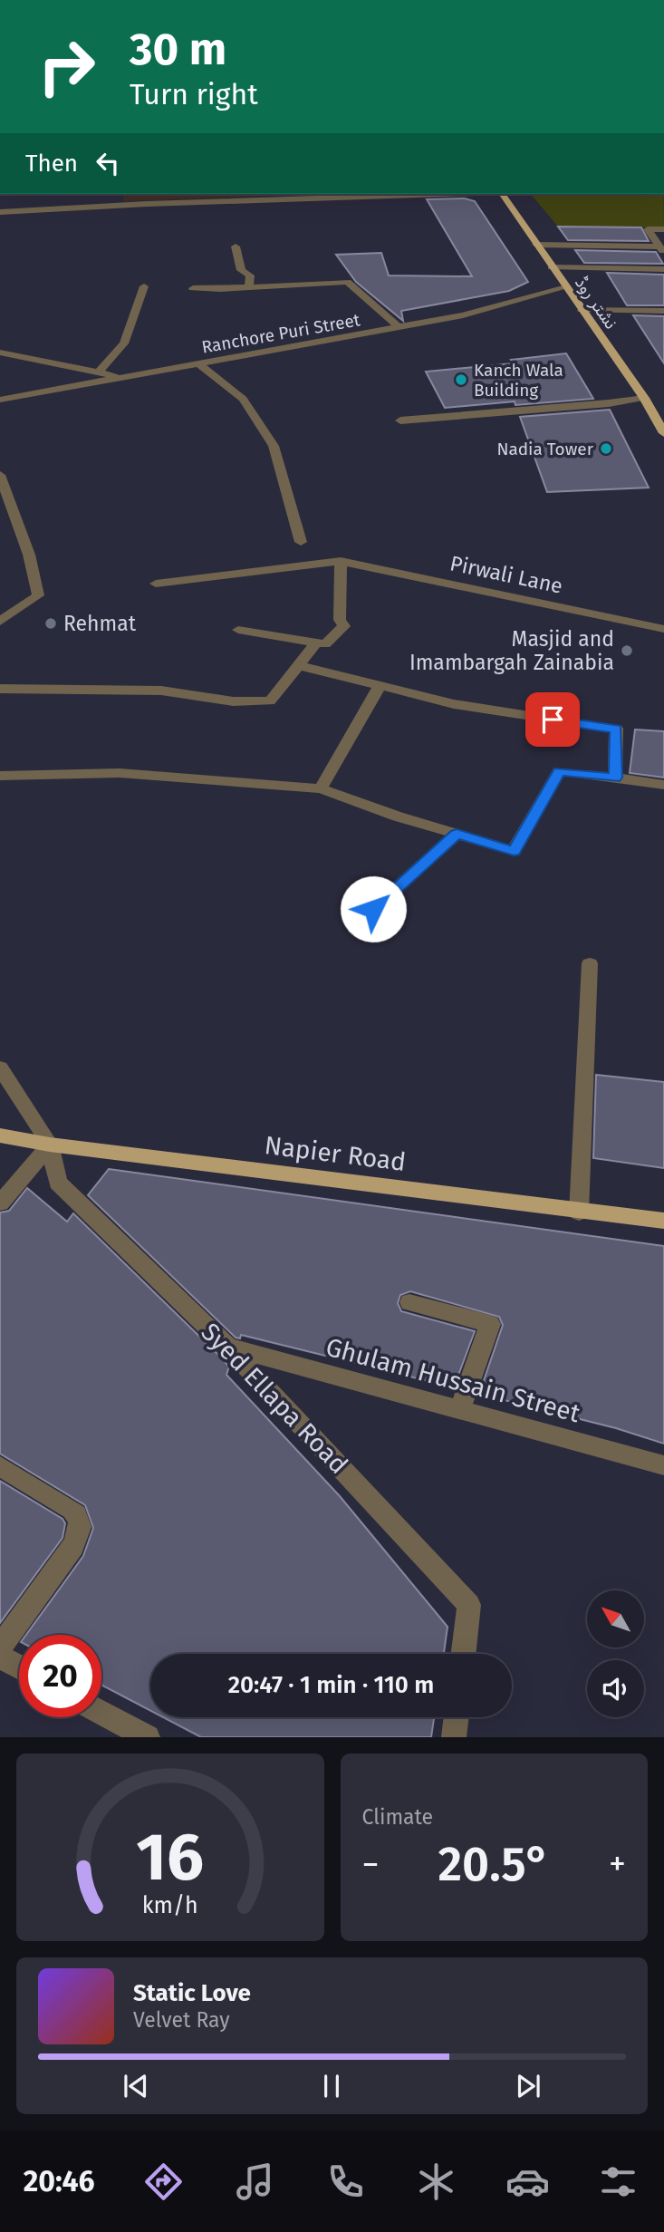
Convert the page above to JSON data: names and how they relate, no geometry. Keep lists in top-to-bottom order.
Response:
{
  "streets": {
    "main road": ["نشتر روڈ", "Napier Road"],
    "street": [
      "Ranchore Puri Street",
      "Pirwali Lane",
      "Ghulam Hussain Street",
      "Syed Ellapa Road"
    ]
  },
  "crossings": [
    ["نشتر روڈ", "Ranchore Puri Street"],
    ["Napier Road", "Syed Ellapa Road"],
    ["Ghulam Hussain Street", "Syed Ellapa Road"]
  ],
  "places": [
    "Kanch Wala Building",
    "Nadia Tower",
    "Rehmat",
    "Masjid and Imambargah Zainabia"
  ],
  "north": "top left",
  "page": {
    "turn": ["30 m", "Turn right"],
    "then": "Then",
    "limit": "20",
    "trip": "20:47 · 1 min · 110 m",
    "tile": "Climate",
    "heat": ["−", "20.5°", "+"],
    "song": ["Static Love", "Velvet Ray"],
    "tabs": "20:46",
    "gauge": ["16", "km/h"]
  }
}
